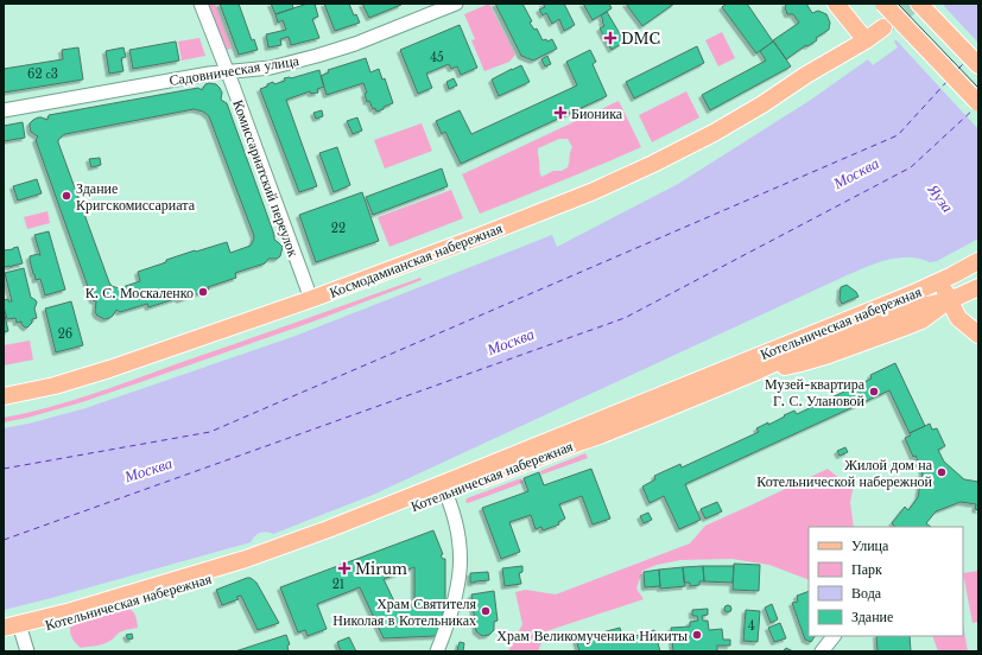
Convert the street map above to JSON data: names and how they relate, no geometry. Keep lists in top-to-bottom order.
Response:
{
  "streets": {
    "main road": ["Космодамианская набережная", "Котельническая набережная"],
    "street": ["Садовническая улица", "Комиссариатский переулок"]
  },
  "crossings": [
    ["Садовническая улица", "Комиссариатский переулок"],
    ["Комиссариатский переулок", "Космодамианская набережная"]
  ],
  "water": ["Москва", "Яуза"],
  "places": {
    "health": ["DMC", "Бионика", "Mirum"],
    "other": [
      "Здание Кригскомиссариата",
      "К. С. Москаленко",
      "Музей-квартира Г. С. Улановой",
      "Жилой дом на Котельнической набережной",
      "Храм Святителя Николая в Котельниках",
      "Храм Великомученика Никиты"
    ]
  },
  "house_numbers": [
    "45",
    "62 с3",
    "22",
    "26",
    "21",
    "4"
  ],
  "legend": [
    "Улица",
    "Парк",
    "Вода",
    "Здание"
  ]
}
